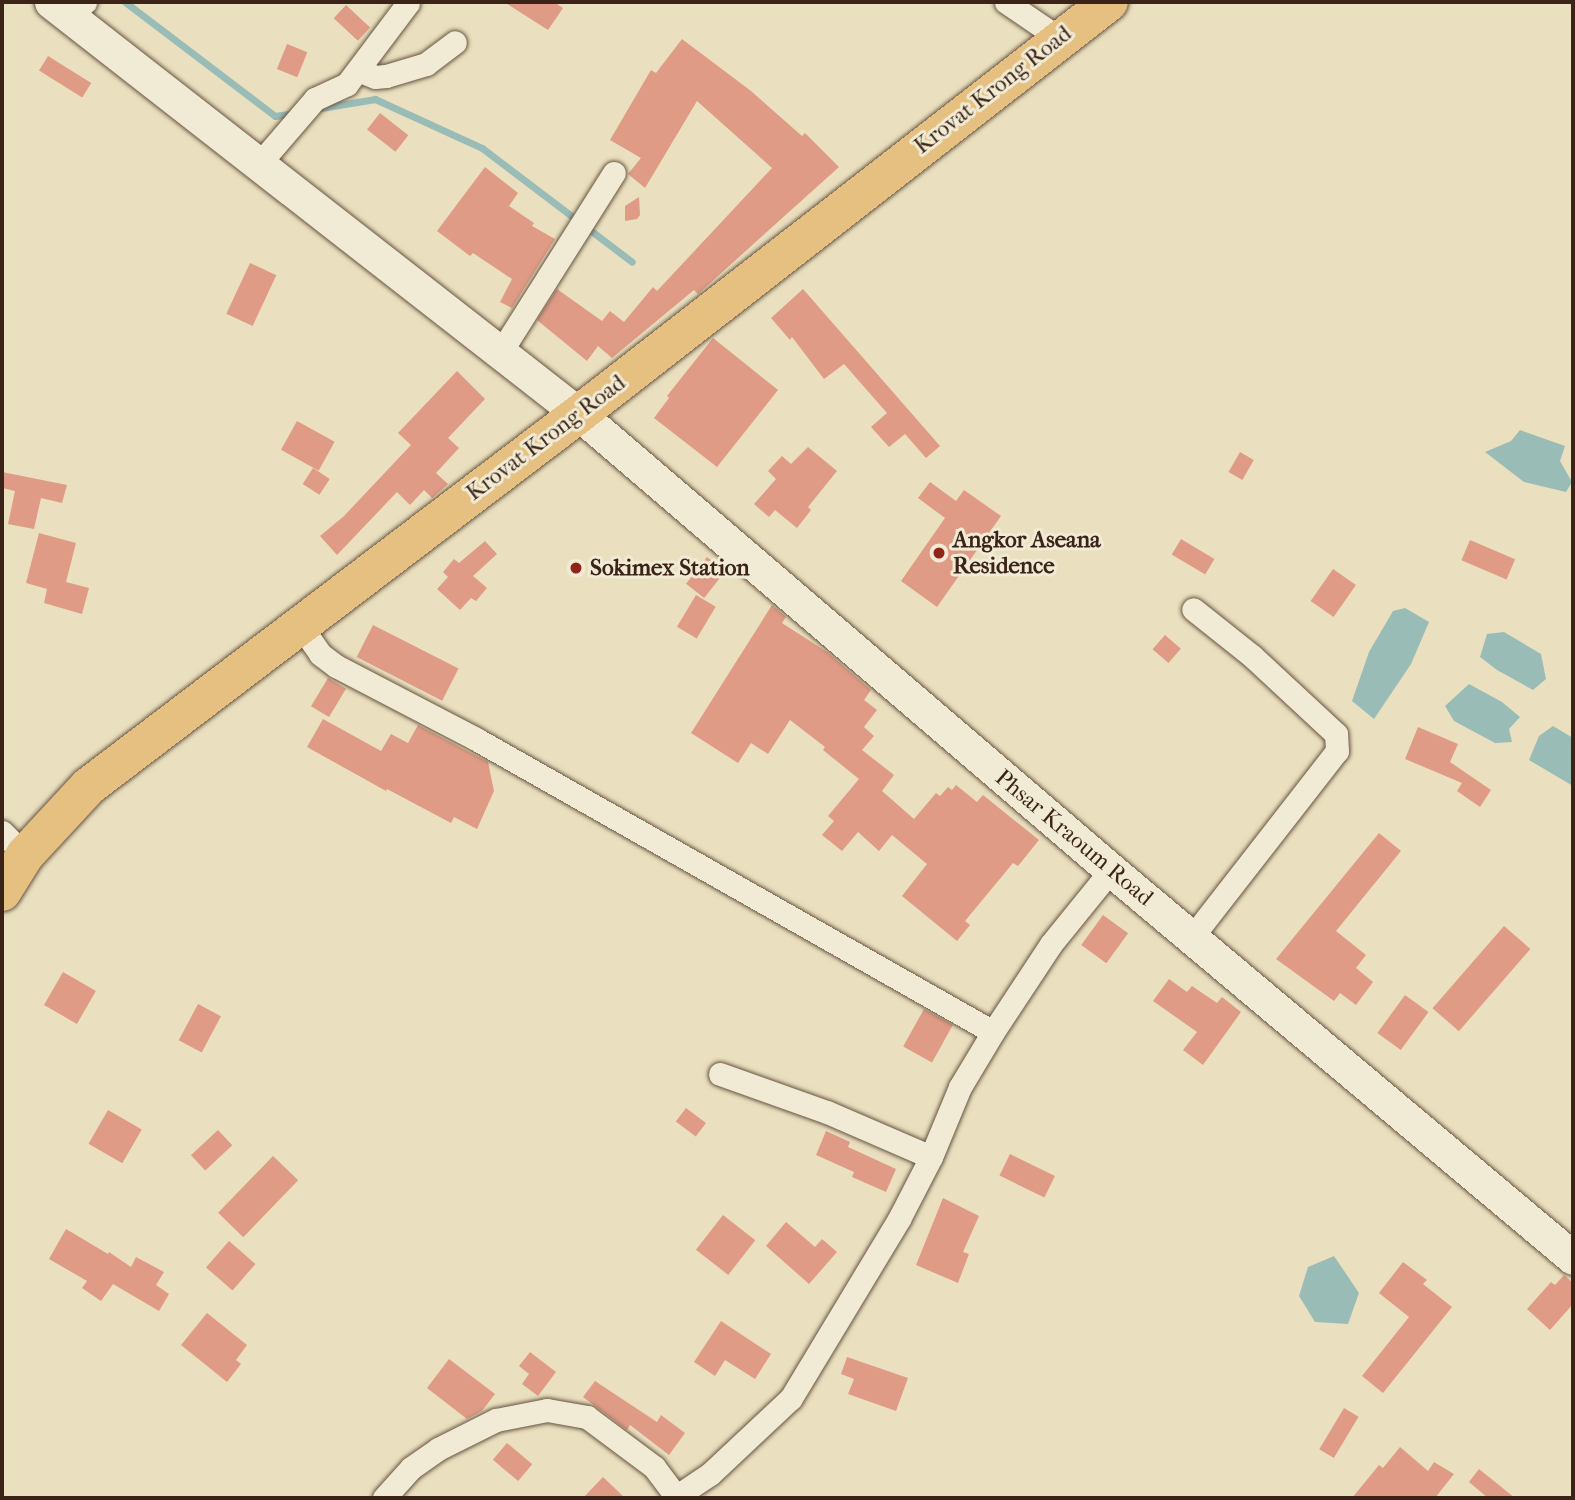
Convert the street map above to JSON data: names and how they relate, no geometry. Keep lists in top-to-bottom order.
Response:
{
  "streets": {
    "highway": ["Krovat Krong Road"],
    "main road": ["Phsar Kraoum Road"]
  },
  "crossings": [
    ["Krovat Krong Road", "Phsar Kraoum Road"]
  ],
  "places": ["Angkor Aseana Residence", "Sokimex Station"]
}
